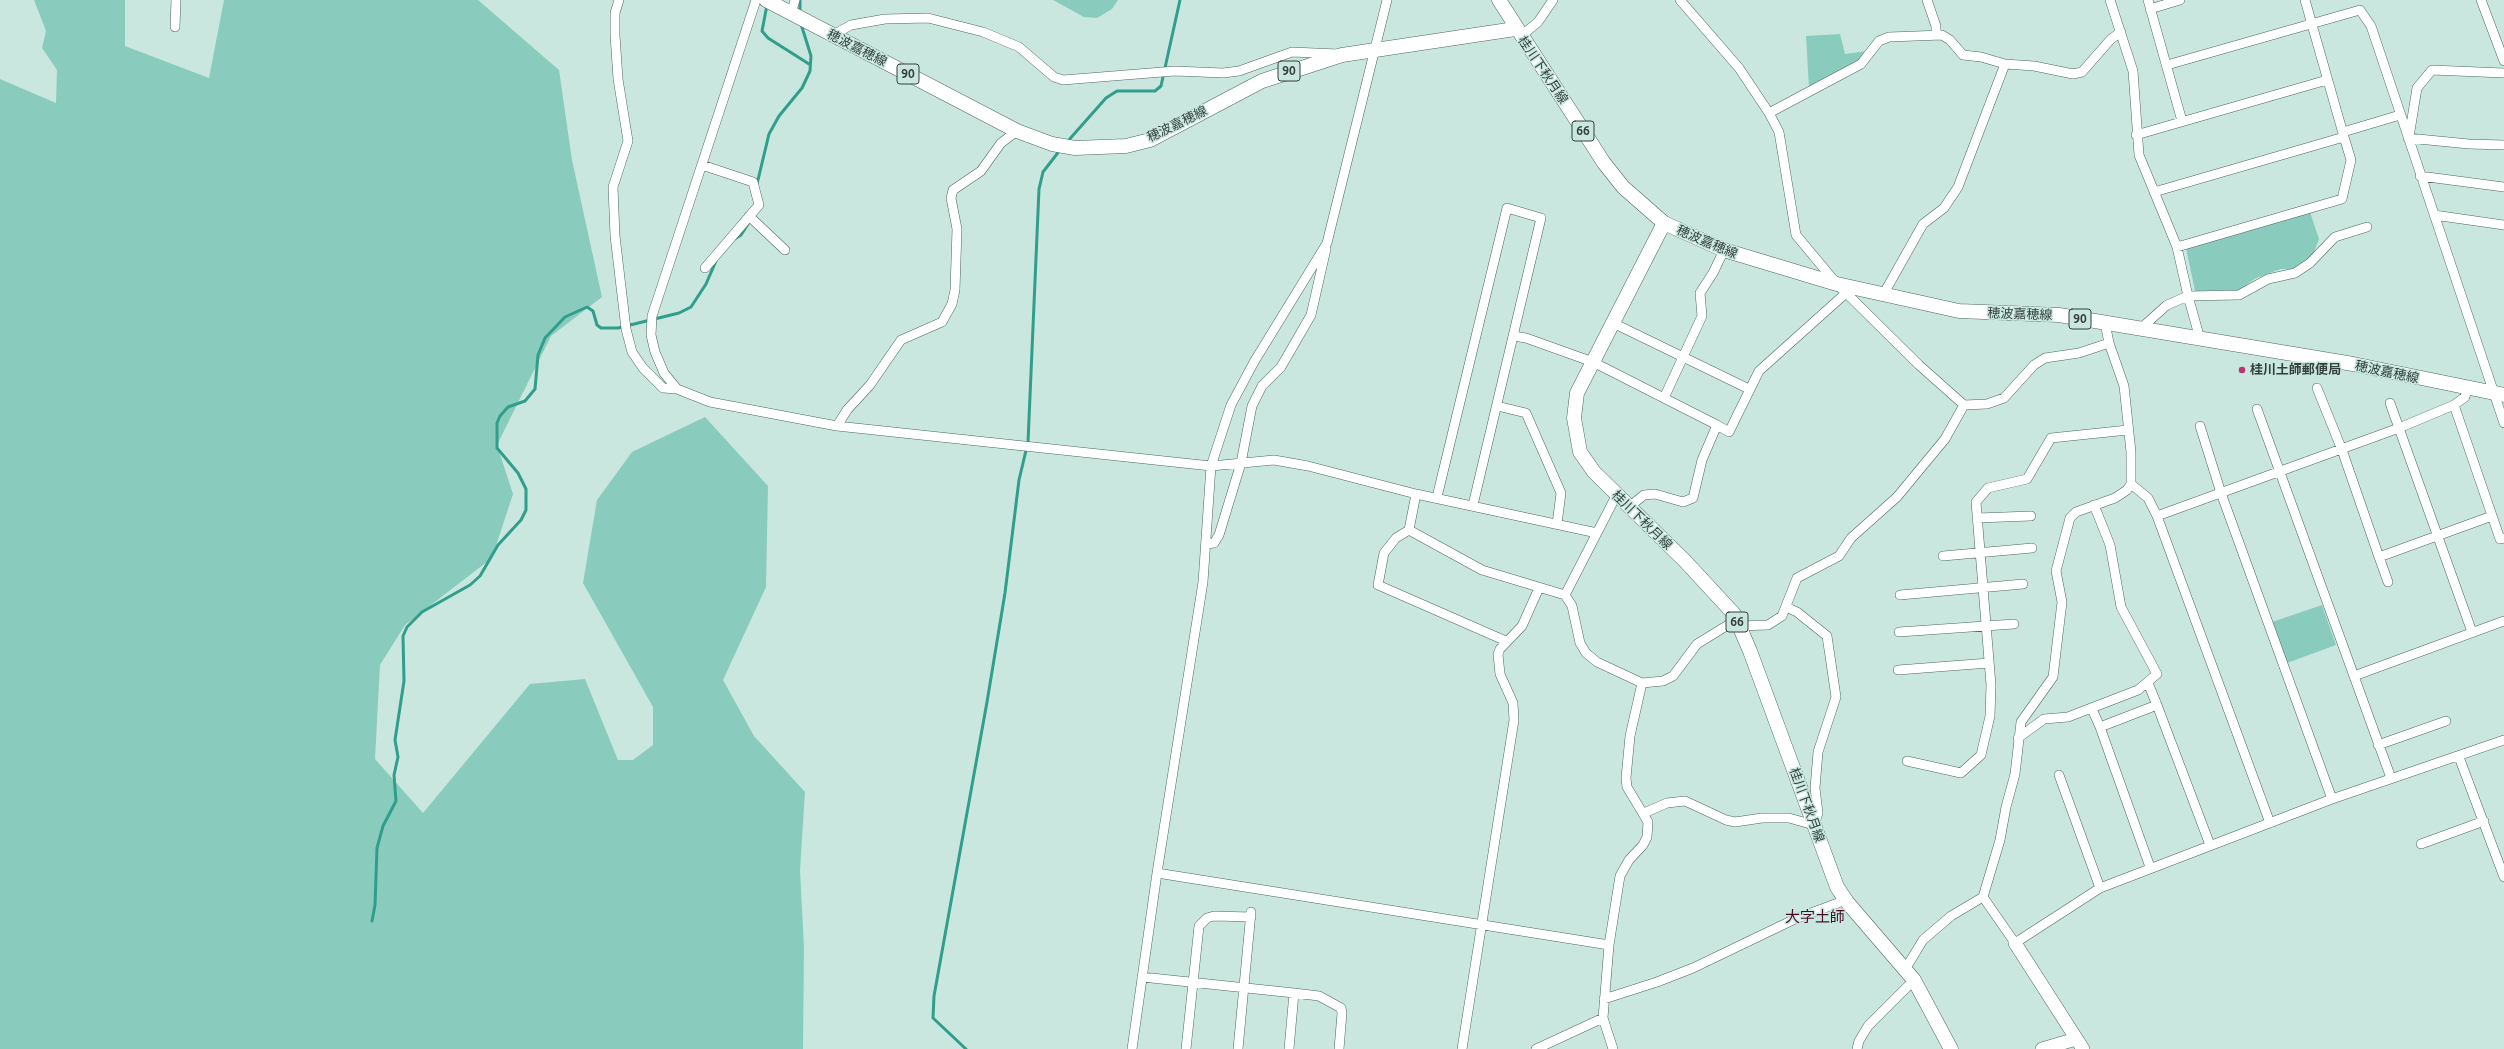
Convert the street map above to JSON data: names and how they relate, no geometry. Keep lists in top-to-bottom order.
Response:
{
  "streets": {
    "main road": [
      "穂波嘉穂線",
      "桂川下秋月線",
      "90",
      "66"
    ]
  },
  "crossings": [
    ["穂波嘉穂線", "桂川下秋月線"]
  ],
  "districts": ["大字土師"],
  "places": ["桂川土師郵便局"]
}
